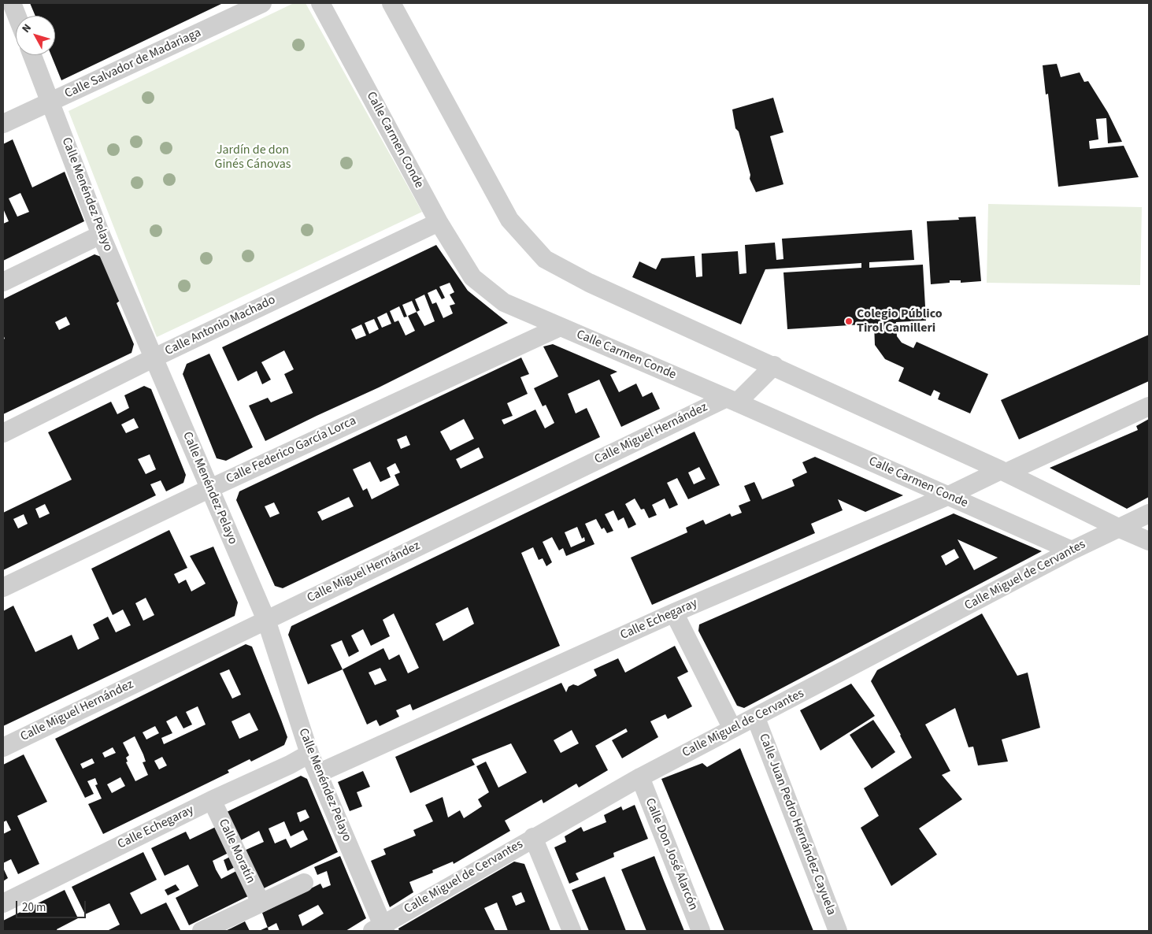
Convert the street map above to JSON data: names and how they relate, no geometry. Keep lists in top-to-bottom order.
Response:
{
  "streets": {
    "street": [
      "Calle Salvador de Madariaga",
      "Calle Carmen Conde",
      "Calle Menéndez Pelayo",
      "Calle Antonio Machado",
      "Calle Miguel Hernández",
      "Calle Federico García Lorca",
      "Calle Miguel de Cervantes",
      "Calle Echegaray",
      "Calle Juan Pedro Hernández Cayuela",
      "Calle Moratín",
      "Calle Don José Alarcón"
    ]
  },
  "crossings": [
    ["Calle Salvador de Madariaga", "Calle Menéndez Pelayo"],
    ["Calle Carmen Conde", "Calle Antonio Machado"],
    ["Calle Carmen Conde", "Calle Miguel Hernández"],
    ["Calle Carmen Conde", "Calle Federico García Lorca"],
    ["Calle Carmen Conde", "Calle Miguel de Cervantes"],
    ["Calle Carmen Conde", "Calle Echegaray"],
    ["Calle Menéndez Pelayo", "Calle Antonio Machado"],
    ["Calle Menéndez Pelayo", "Calle Miguel Hernández"],
    ["Calle Menéndez Pelayo", "Calle Federico García Lorca"],
    ["Calle Menéndez Pelayo", "Calle Miguel de Cervantes"],
    ["Calle Menéndez Pelayo", "Calle Echegaray"],
    ["Calle Miguel de Cervantes", "Calle Juan Pedro Hernández Cayuela"],
    ["Calle Miguel de Cervantes", "Calle Don José Alarcón"],
    ["Calle Echegaray", "Calle Moratín"]
  ],
  "parks": ["Jardín de don Ginés Cánovas"],
  "places": ["Colegio Público Tirol Camilleri"],
  "scale_bar": "20 m",
  "north": "top left"
}
